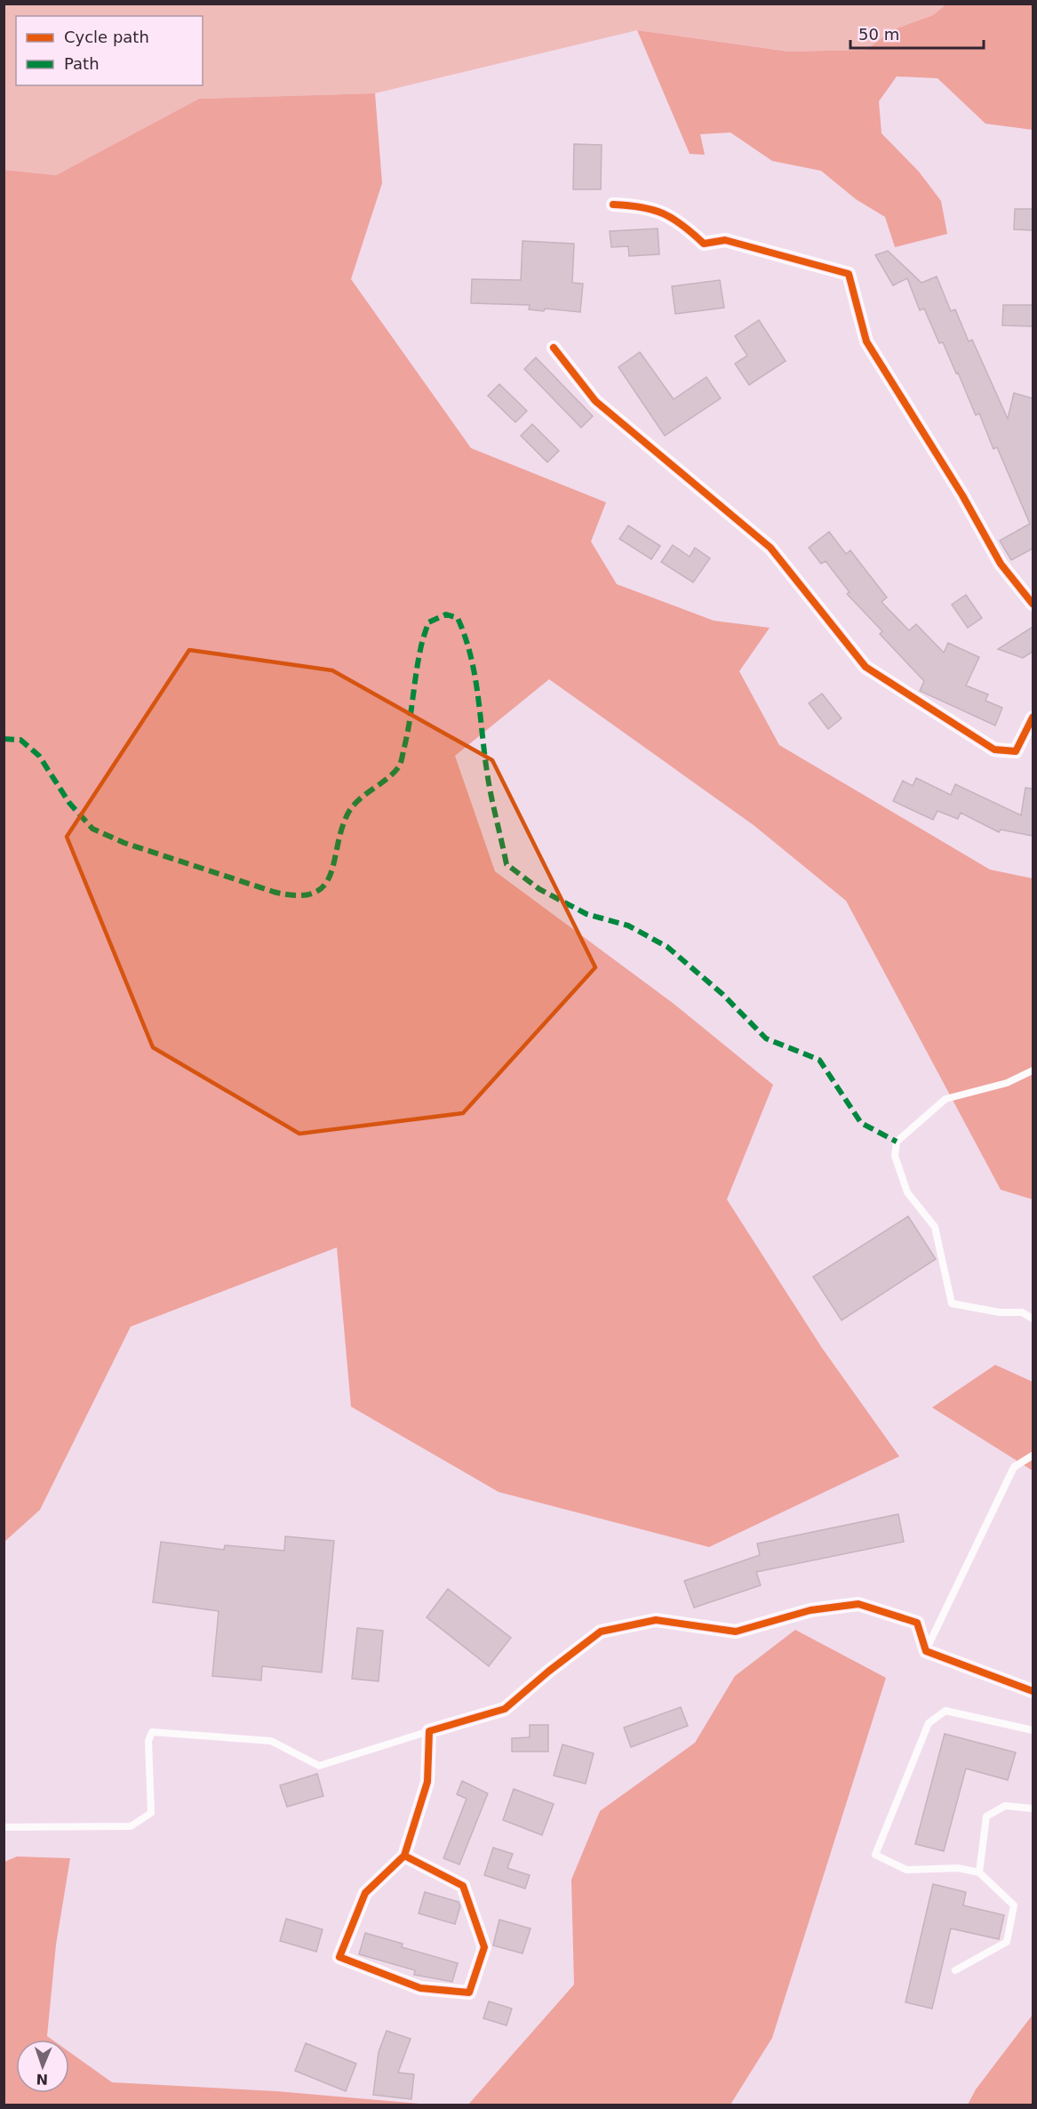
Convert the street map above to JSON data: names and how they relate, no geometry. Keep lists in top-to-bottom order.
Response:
{
  "legend": ["Cycle path", "Path"],
  "scale_bar": "50 m",
  "north": "bottom"
}
